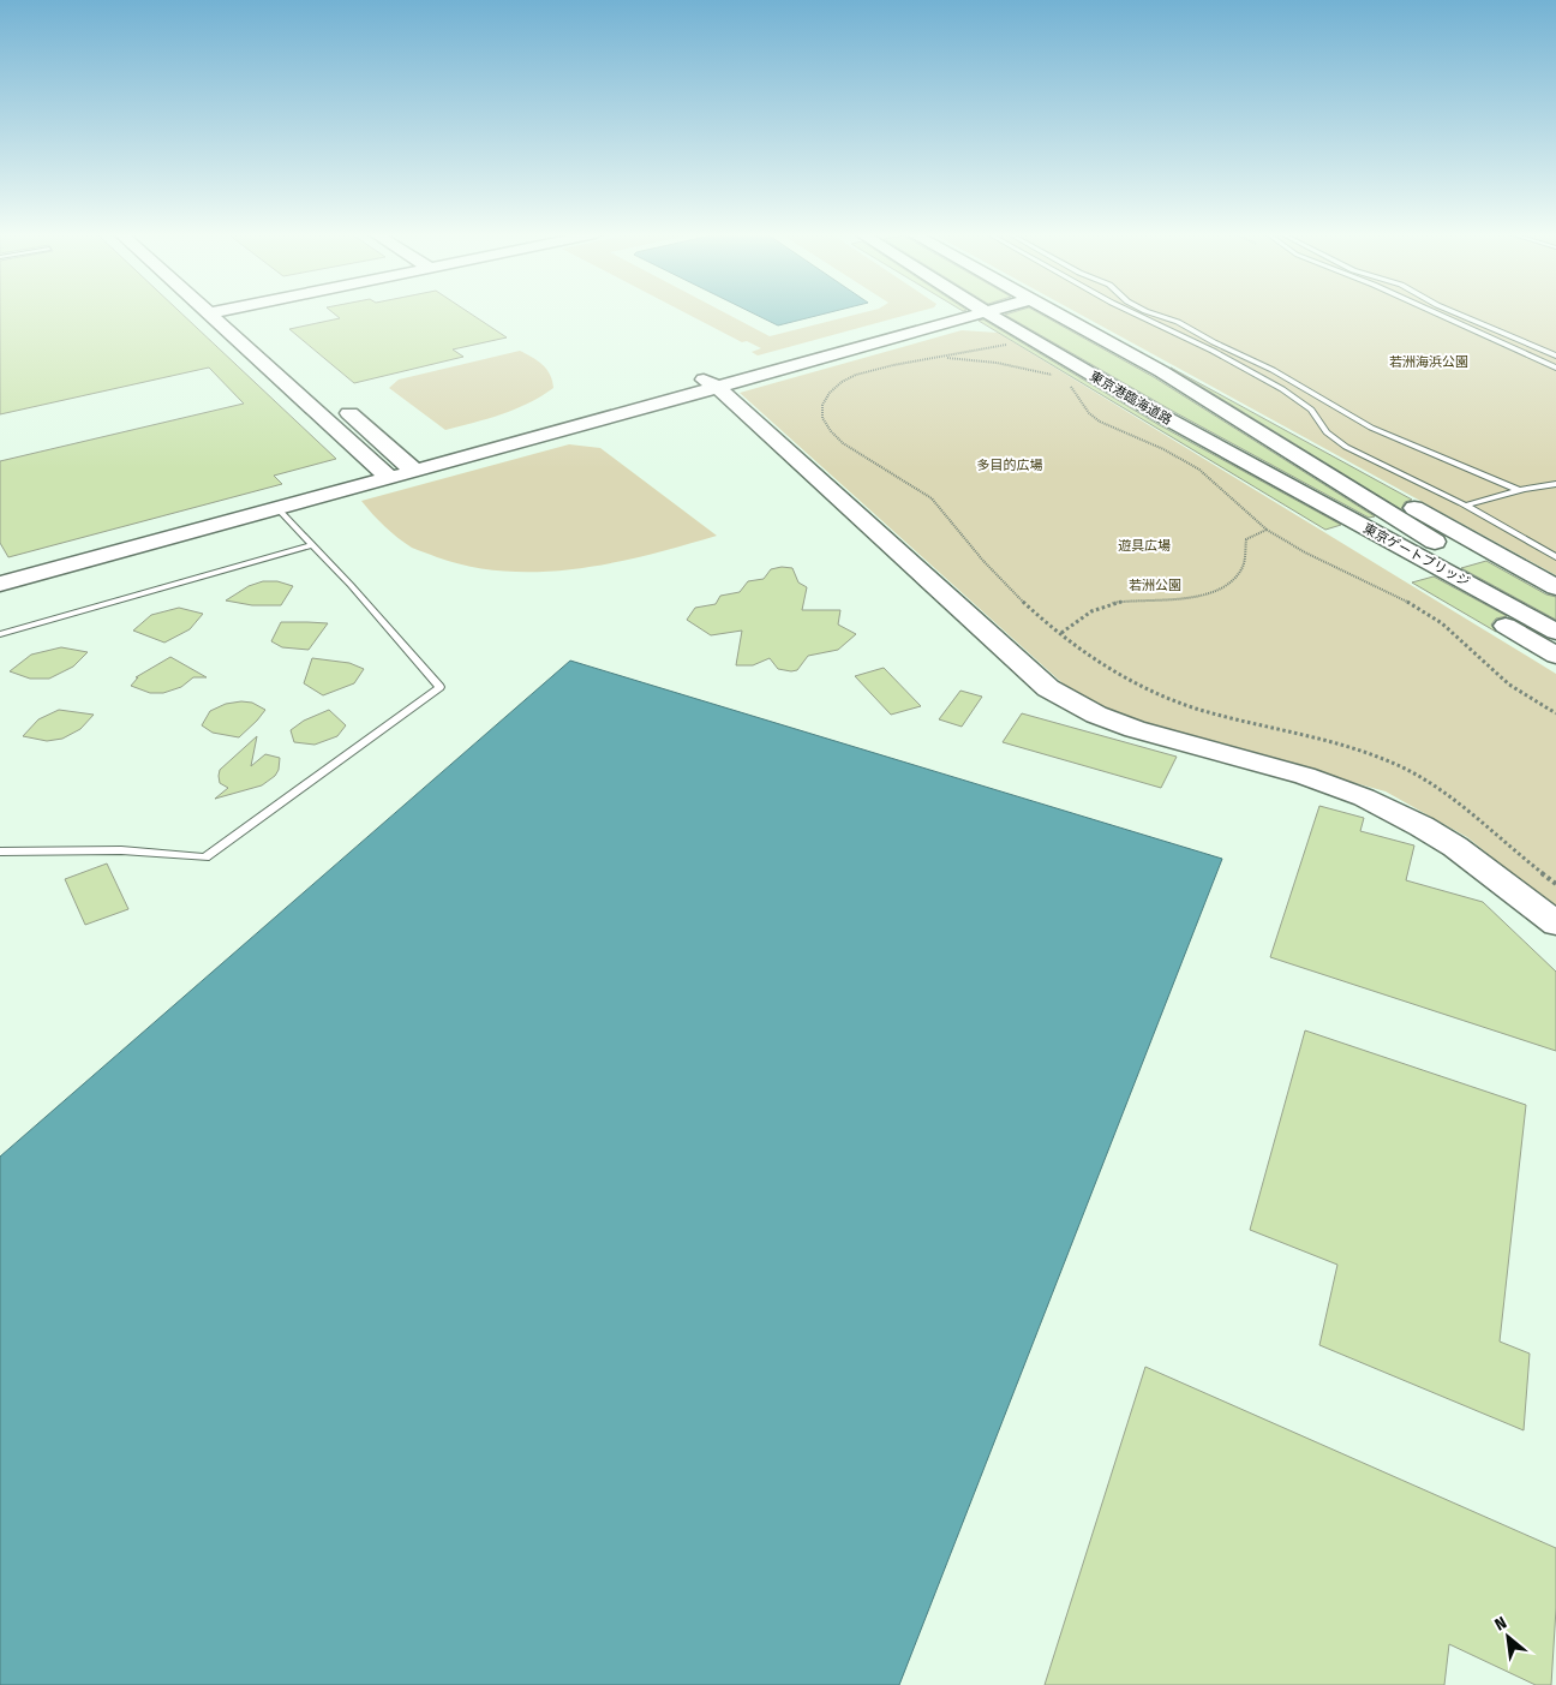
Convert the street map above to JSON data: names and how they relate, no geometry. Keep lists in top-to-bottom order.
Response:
{
  "streets": {
    "street": ["東京港臨海道路", "東京ゲートブリッジ"]
  },
  "crossings": [
    ["東京港臨海道路", "東京ゲートブリッジ"]
  ],
  "parks": [
    "若洲海浜公園",
    "多目的広場",
    "遊具広場",
    "若洲公園"
  ],
  "north": "top left"
}
